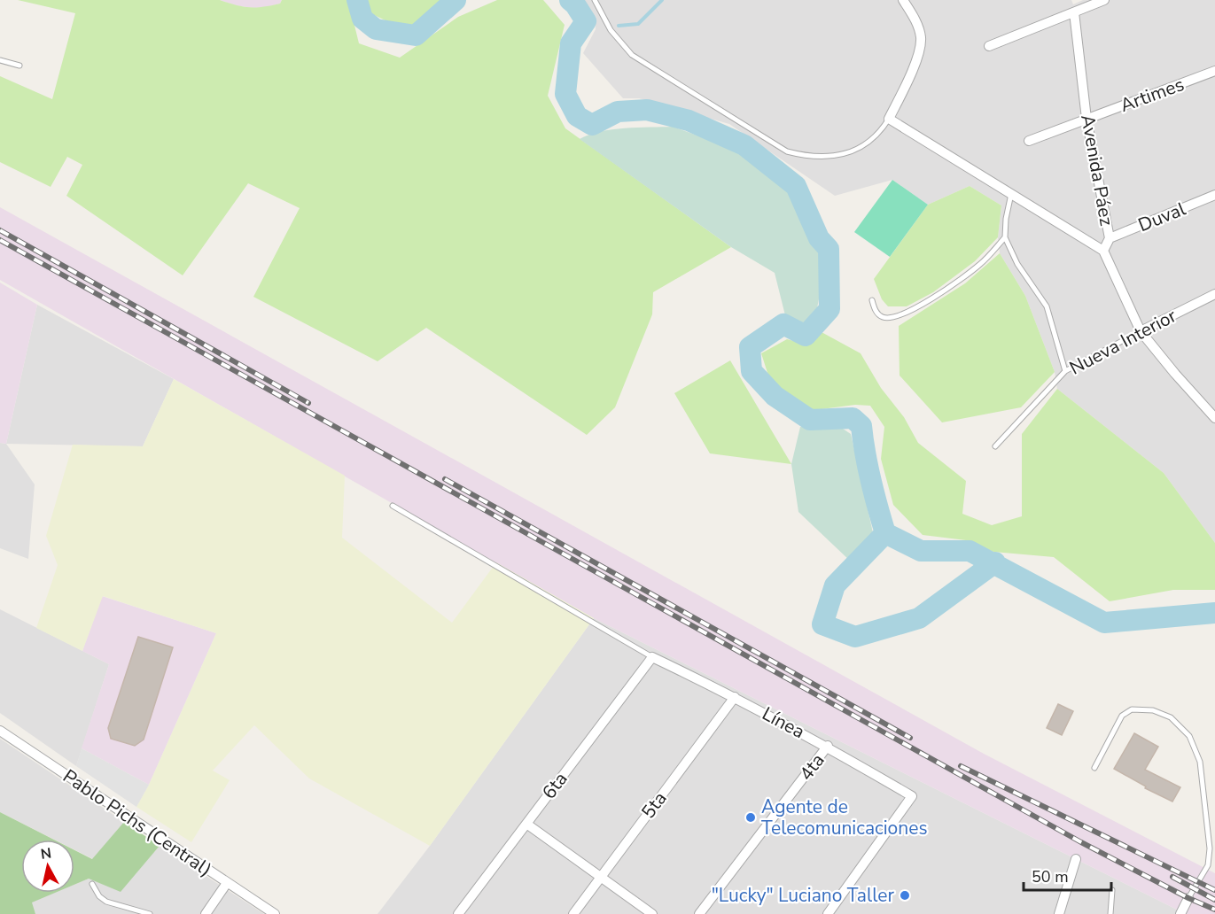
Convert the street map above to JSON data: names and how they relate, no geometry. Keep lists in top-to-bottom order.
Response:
{
  "streets": {
    "street": [
      "Artimes",
      "Avenida Páez",
      "Duval",
      "Nueva Interior",
      "Línea",
      "4ta",
      "6ta",
      "5ta",
      "Pablo Pichs (Central)"
    ]
  },
  "crossings": [
    ["Artimes", "Avenida Páez"],
    ["Avenida Páez", "Duval"],
    ["Avenida Páez", "Nueva Interior"],
    ["Línea", "4ta"],
    ["Línea", "6ta"],
    ["Línea", "5ta"]
  ],
  "places": ["Agente de Telecomunicaciones", "\"Lucky\" Luciano Taller"],
  "scale_bar": "50 m",
  "north": "top"
}
